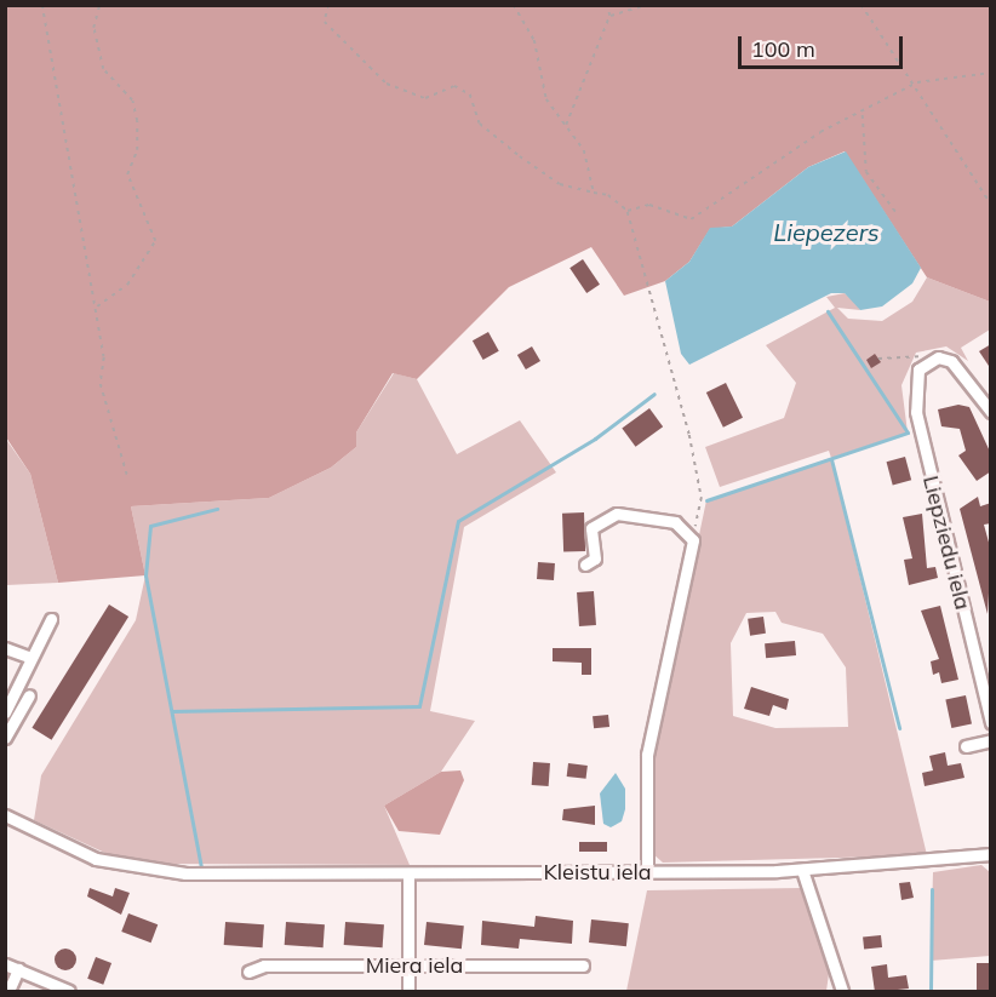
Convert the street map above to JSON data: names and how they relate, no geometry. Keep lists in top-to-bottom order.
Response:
{
  "streets": {
    "street": ["Liepziedu iela", "Kleistu iela", "Miera iela"]
  },
  "water": ["Liepezers"],
  "scale_bar": "100 m"
}
